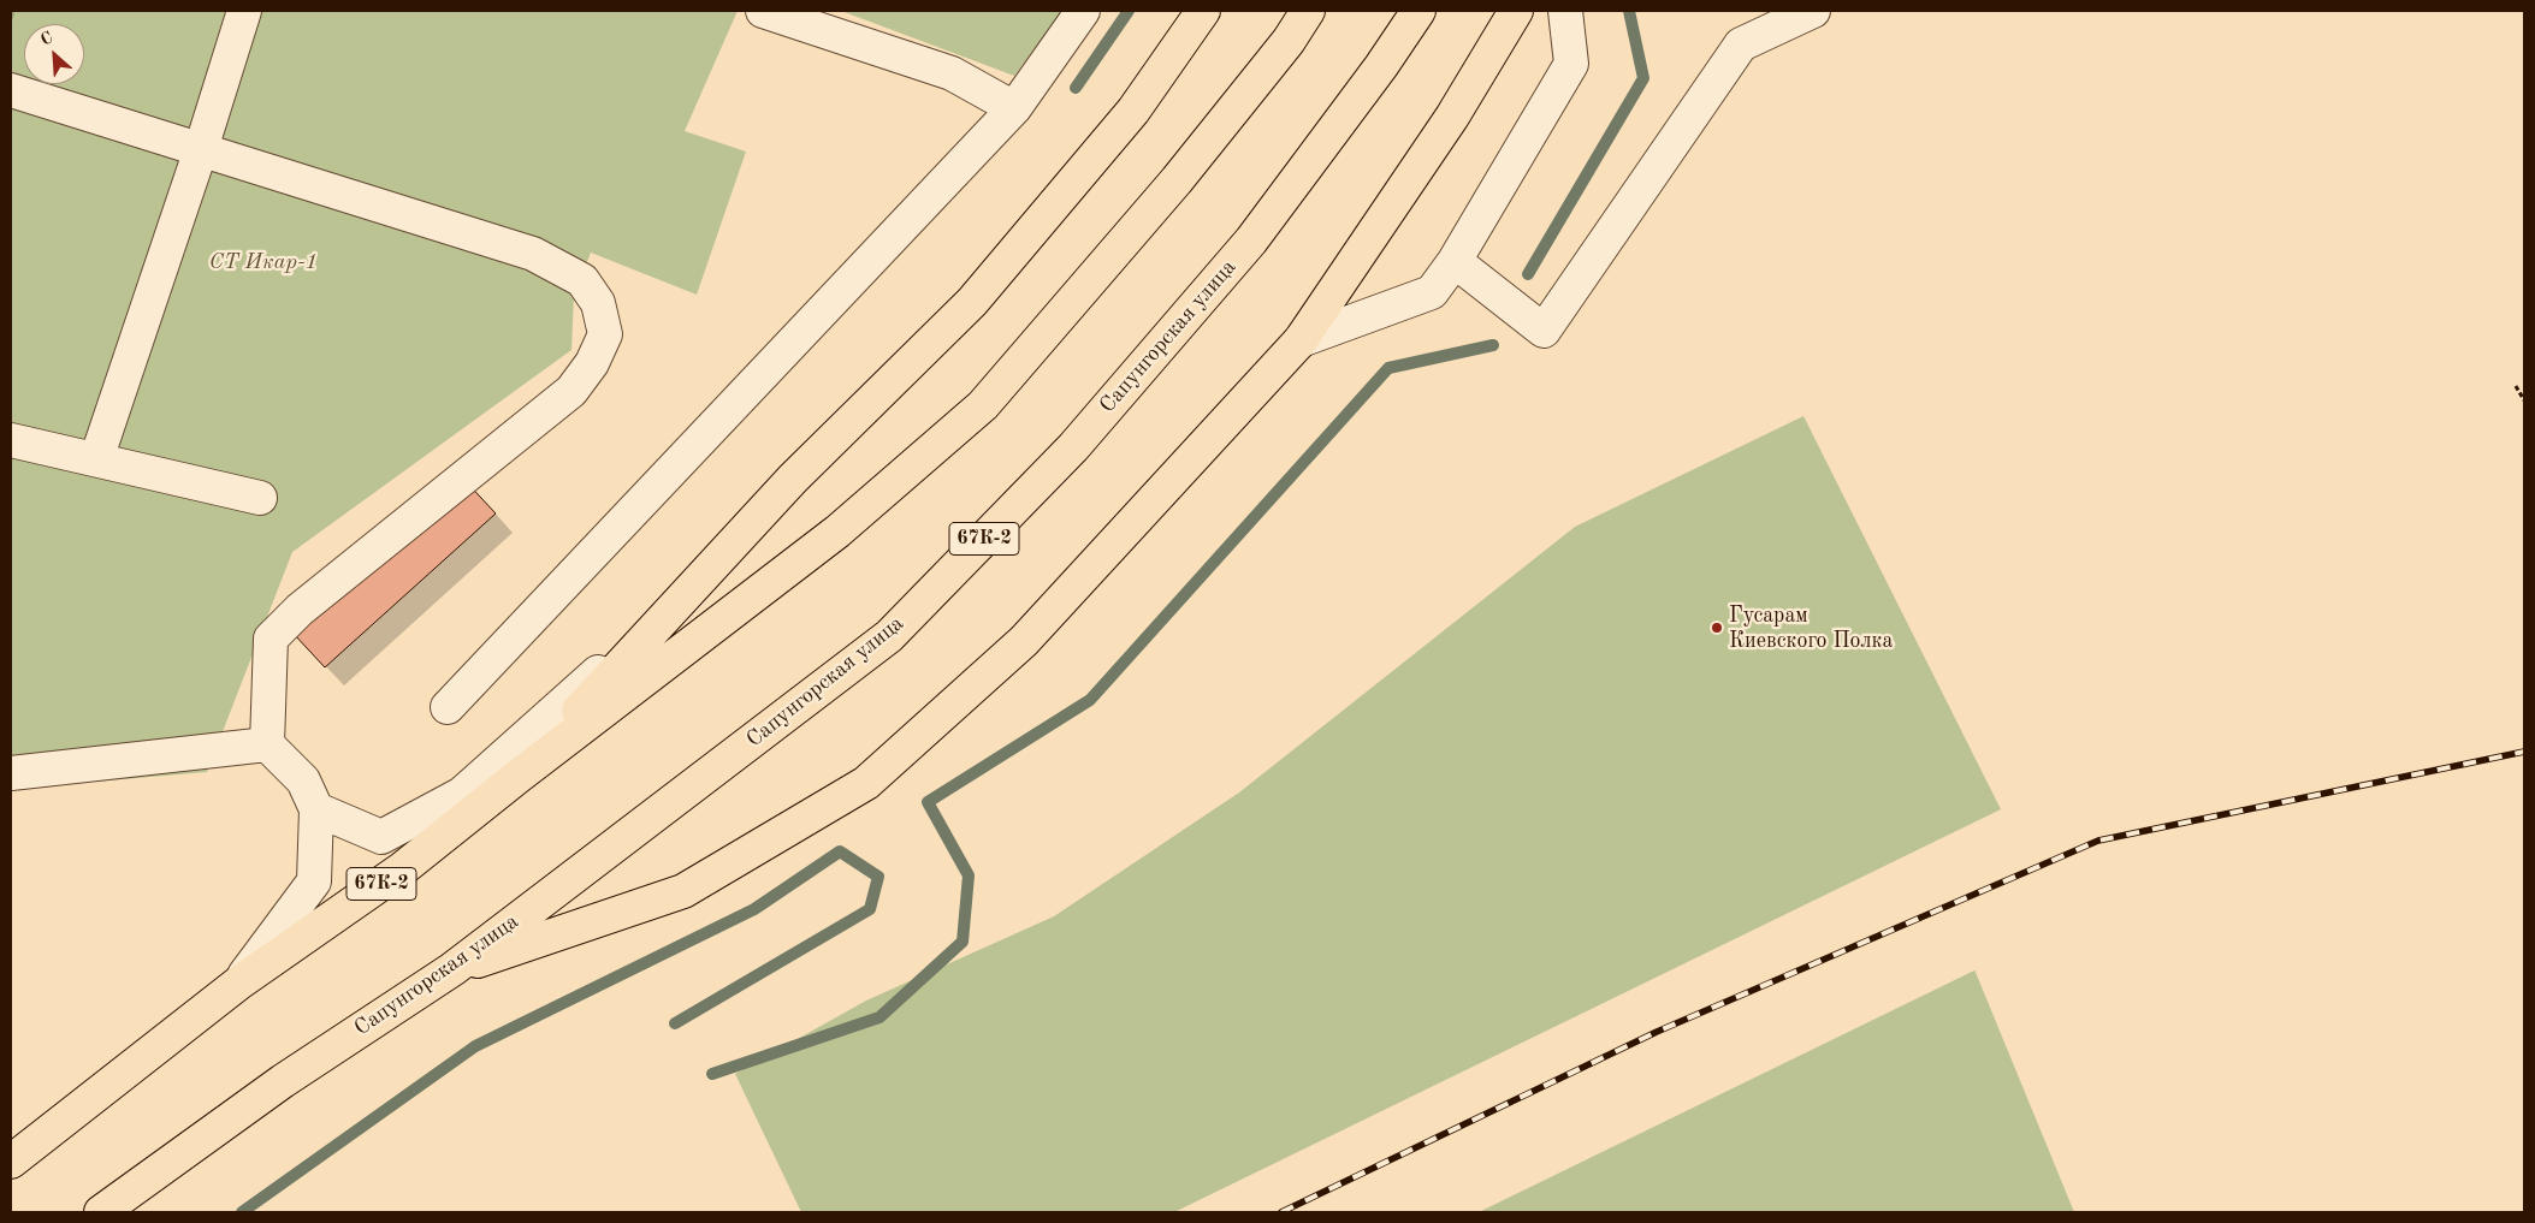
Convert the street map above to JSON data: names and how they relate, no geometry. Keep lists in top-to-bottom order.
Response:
{
  "streets": {
    "main road": ["Сапунгорская улица", "67К-2"]
  },
  "parks": ["СТ Икар-1"],
  "places": ["Гусарам Киевского Полка"],
  "north": "top left"
}
